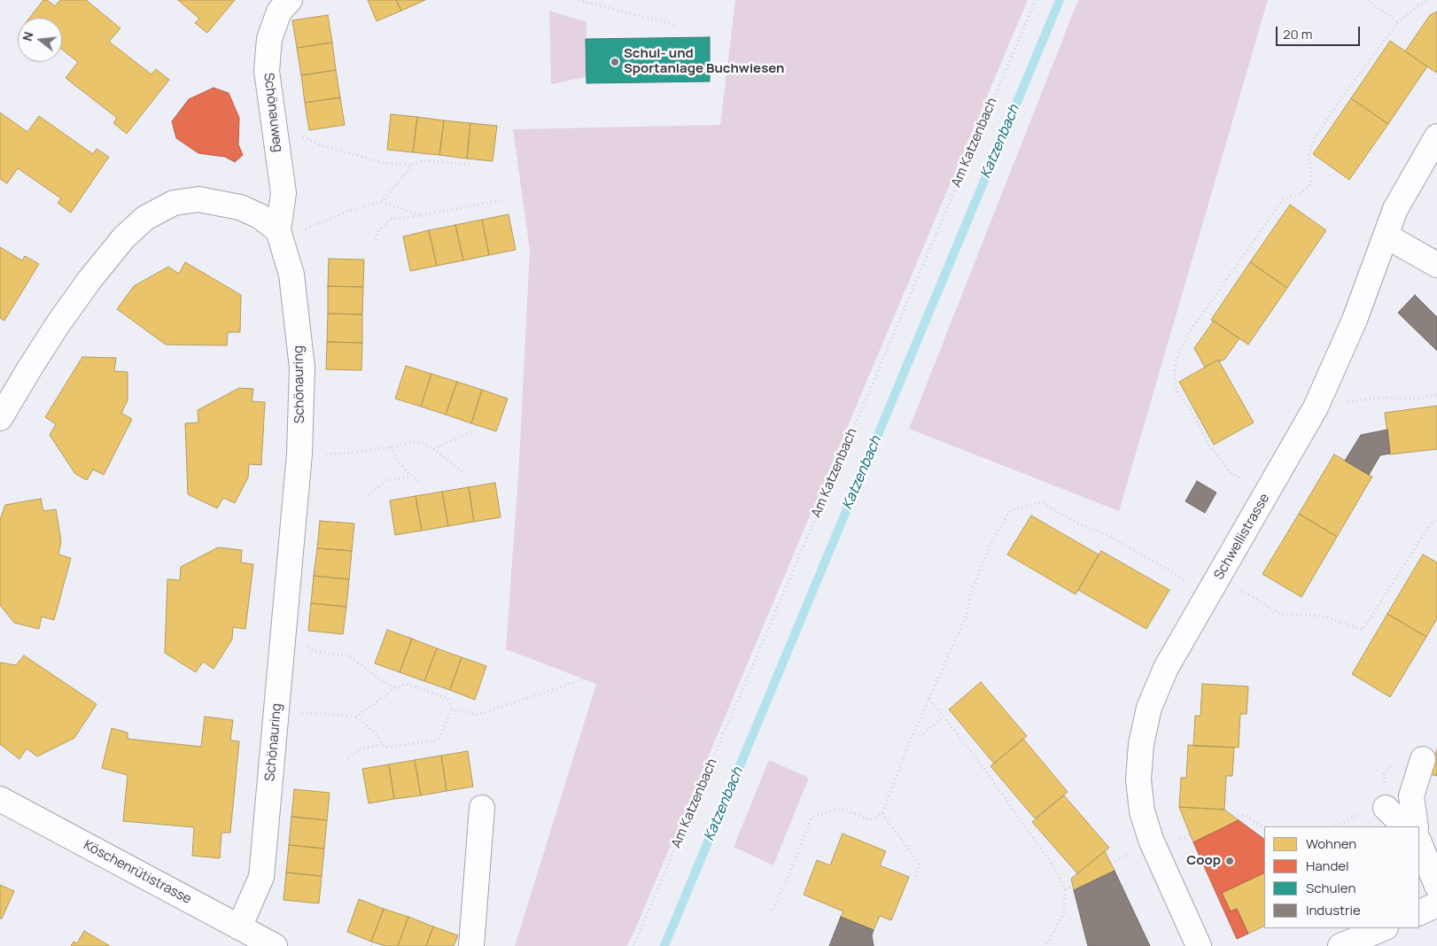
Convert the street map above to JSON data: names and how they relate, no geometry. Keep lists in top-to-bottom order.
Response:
{
  "streets": {
    "street": [
      "Schönauweg",
      "Schönauring",
      "Schwellistrasse",
      "Köschenrütistrasse"
    ],
    "path": ["Am Katzenbach"]
  },
  "crossings": [
    ["Schönauweg", "Schönauring"],
    ["Schönauring", "Köschenrütistrasse"]
  ],
  "water": ["Katzenbach"],
  "places": ["Schul- und Sportanlage Buchwiesen", "Coop"],
  "legend": [
    "Wohnen",
    "Handel",
    "Schulen",
    "Industrie"
  ],
  "scale_bar": "20 m",
  "north": "left"
}
